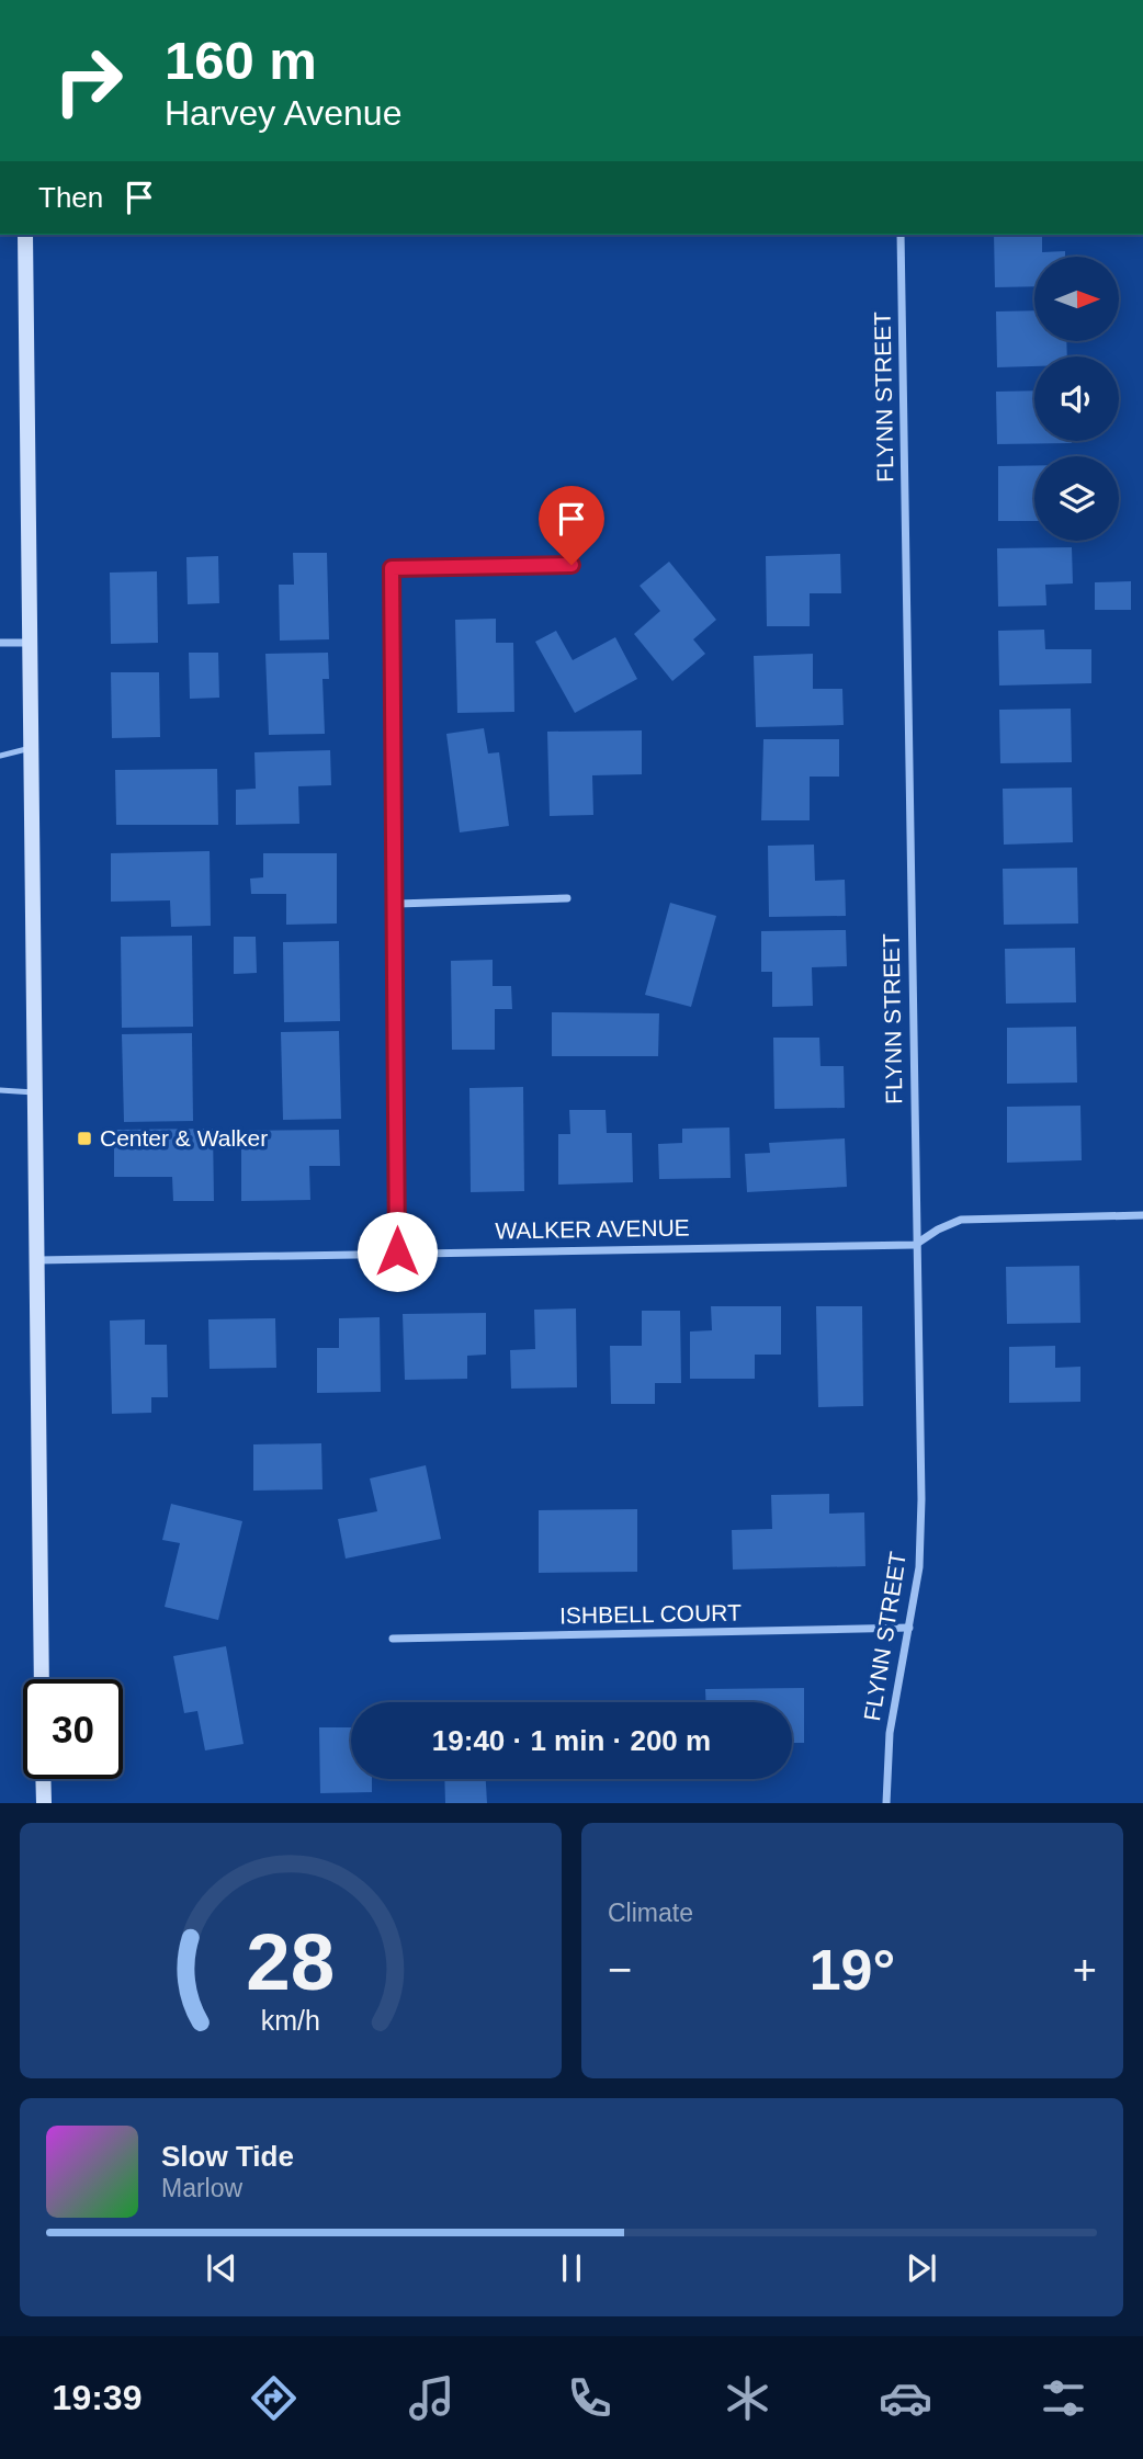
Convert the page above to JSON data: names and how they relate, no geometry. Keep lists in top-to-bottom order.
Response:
{
  "streets": {
    "street": ["FLYNN STREET", "WALKER AVENUE", "ISHBELL COURT"]
  },
  "crossings": [
    ["FLYNN STREET", "WALKER AVENUE"],
    ["FLYNN STREET", "ISHBELL COURT"]
  ],
  "places": {
    "transit": ["Center & Walker"]
  },
  "north": "right",
  "page": {
    "turn": ["160 m", "Harvey Avenue"],
    "then": "Then",
    "limit": "30",
    "trip": "19:40 · 1 min · 200 m",
    "tile": "Climate",
    "heat": ["−", "19°", "+"],
    "song": ["Slow Tide", "Marlow"],
    "tabs": "19:39",
    "gauge": ["28", "km/h"]
  }
}
